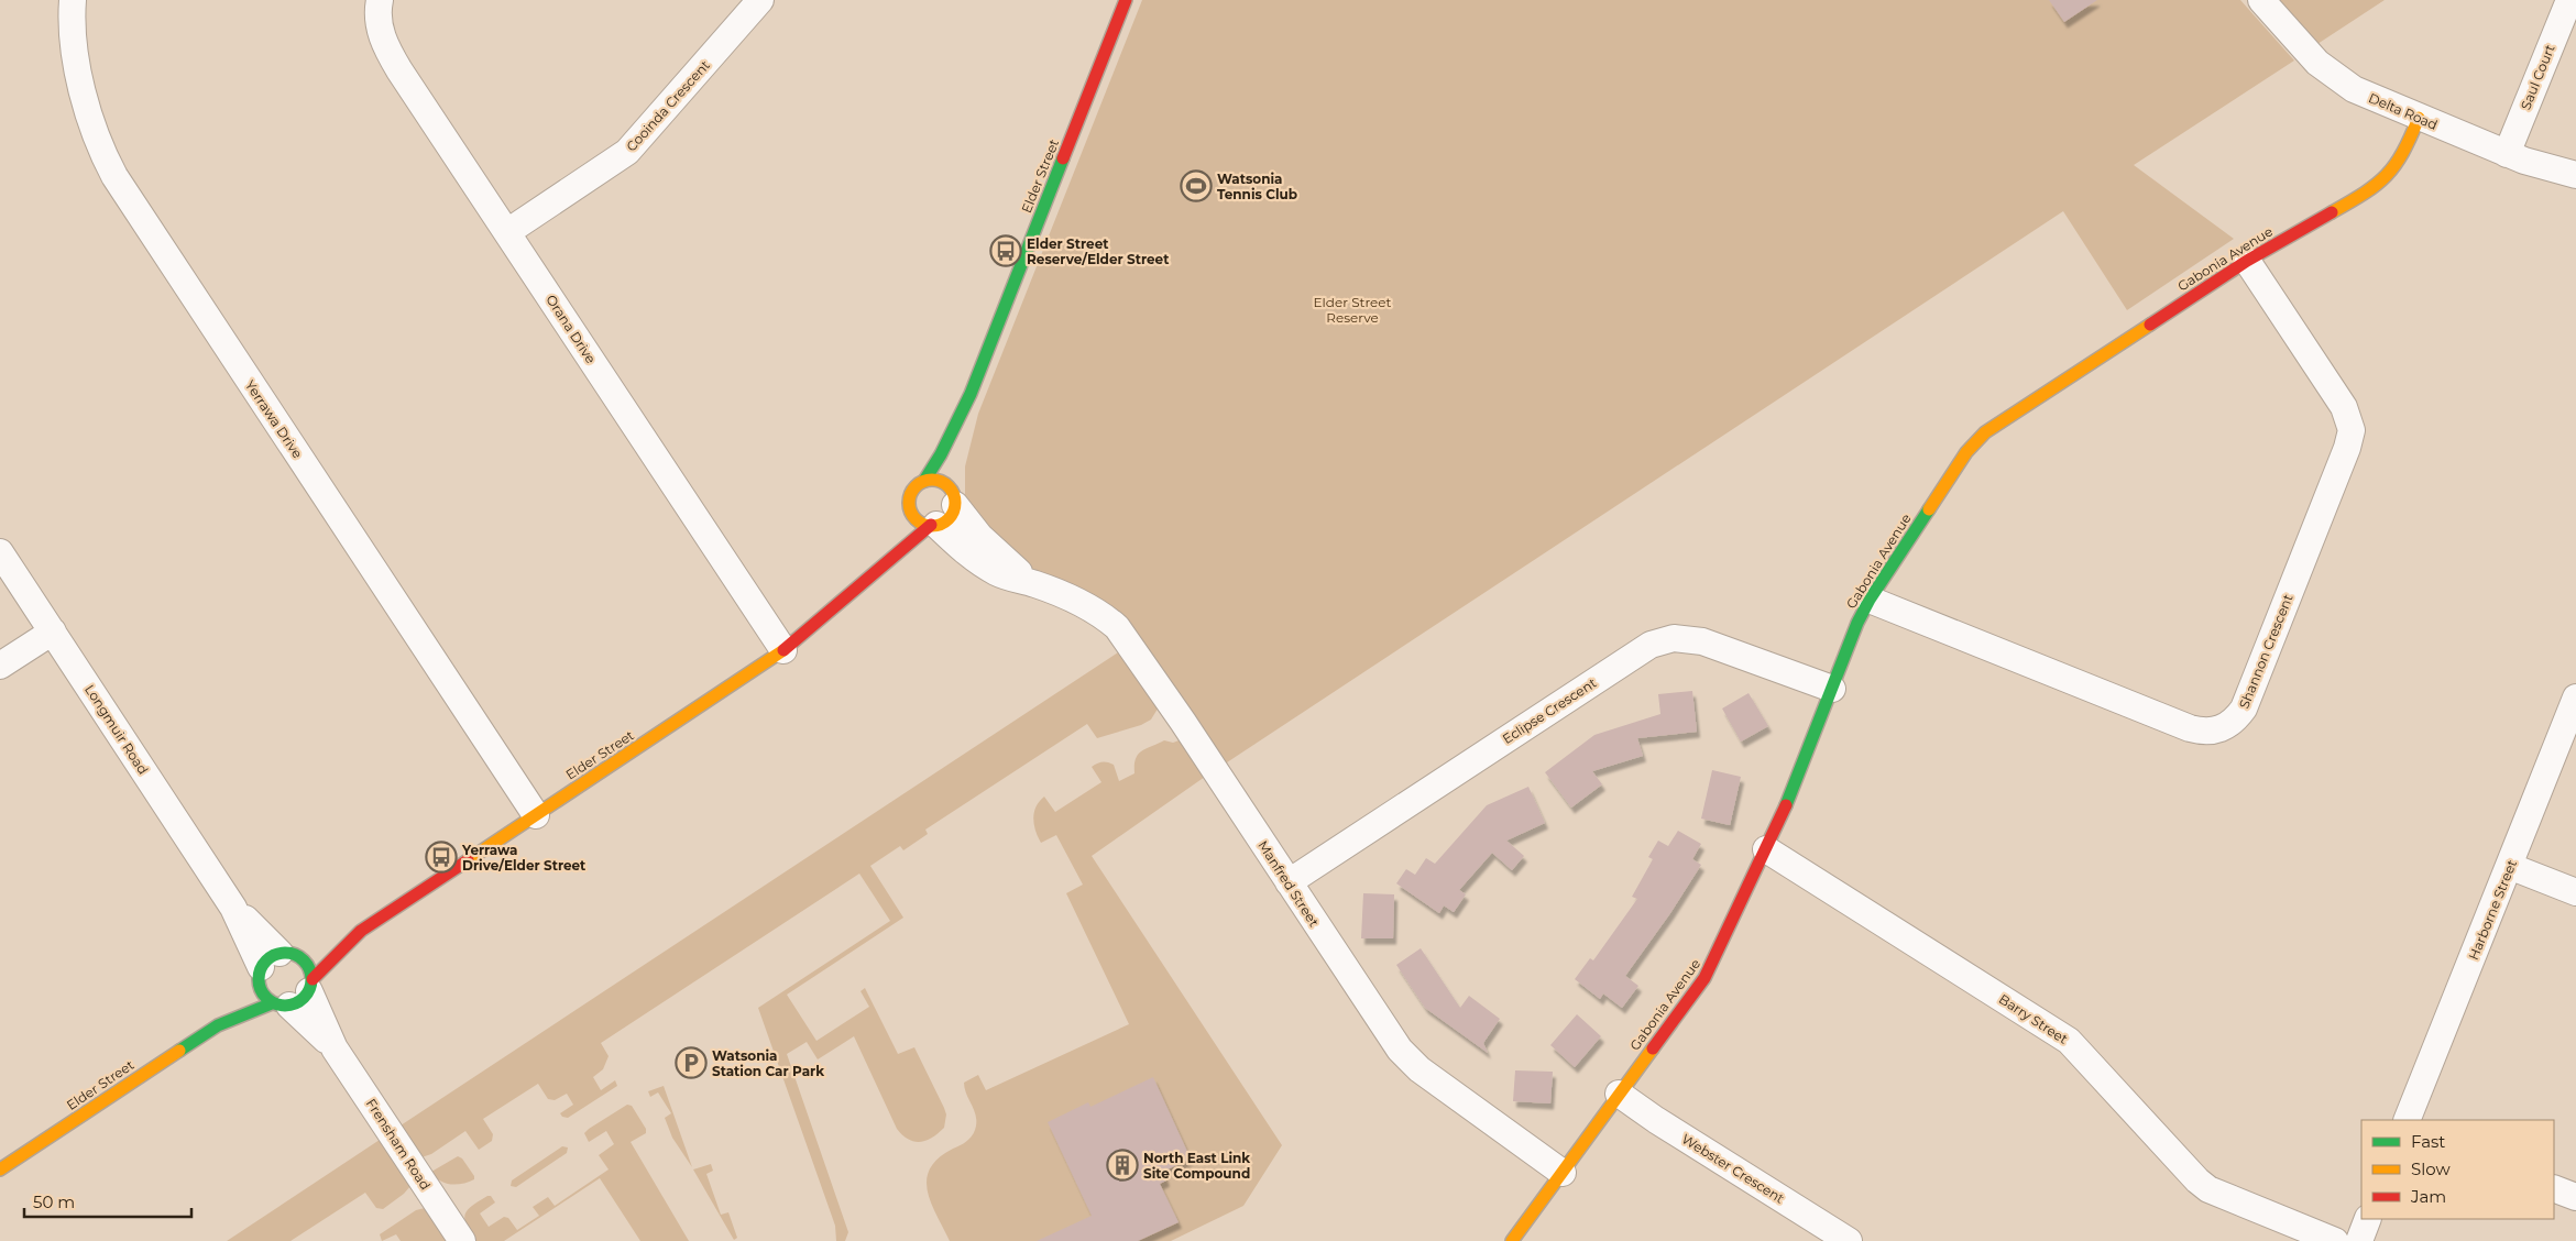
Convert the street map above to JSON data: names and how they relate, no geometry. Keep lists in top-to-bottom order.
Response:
{
  "streets": {
    "street": [
      "Saul Court",
      "Cooinda Crescent",
      "Delta Road",
      "Elder Street",
      "Gabonia Avenue",
      "Orana Drive",
      "Yerrawa Drive",
      "Shannon Crescent",
      "Eclipse Crescent",
      "Longmuir Road",
      "Manfred Street",
      "Harborne Street",
      "Barry Street",
      "Frensham Road",
      "Webster Crescent"
    ]
  },
  "crossings": [
    ["Saul Court", "Delta Road"],
    ["Cooinda Crescent", "Orana Drive"],
    ["Delta Road", "Gabonia Avenue"],
    ["Elder Street", "Orana Drive"],
    ["Elder Street", "Yerrawa Drive"],
    ["Elder Street", "Longmuir Road"],
    ["Elder Street", "Manfred Street"],
    ["Elder Street", "Frensham Road"],
    ["Gabonia Avenue", "Shannon Crescent"],
    ["Gabonia Avenue", "Eclipse Crescent"],
    ["Gabonia Avenue", "Manfred Street"],
    ["Gabonia Avenue", "Barry Street"],
    ["Gabonia Avenue", "Webster Crescent"],
    ["Eclipse Crescent", "Manfred Street"]
  ],
  "parks": ["Elder Street Reserve"],
  "places": {
    "sports": ["Watsonia Tennis Club"],
    "bus stop": ["Elder Street Reserve/Elder Street", "Yerrawa Drive/Elder Street"],
    "parking": ["Watsonia Station Car Park"],
    "building": ["North East Link Site Compound"]
  },
  "legend": ["Fast", "Slow", "Jam"],
  "scale_bar": "50 m"
}
